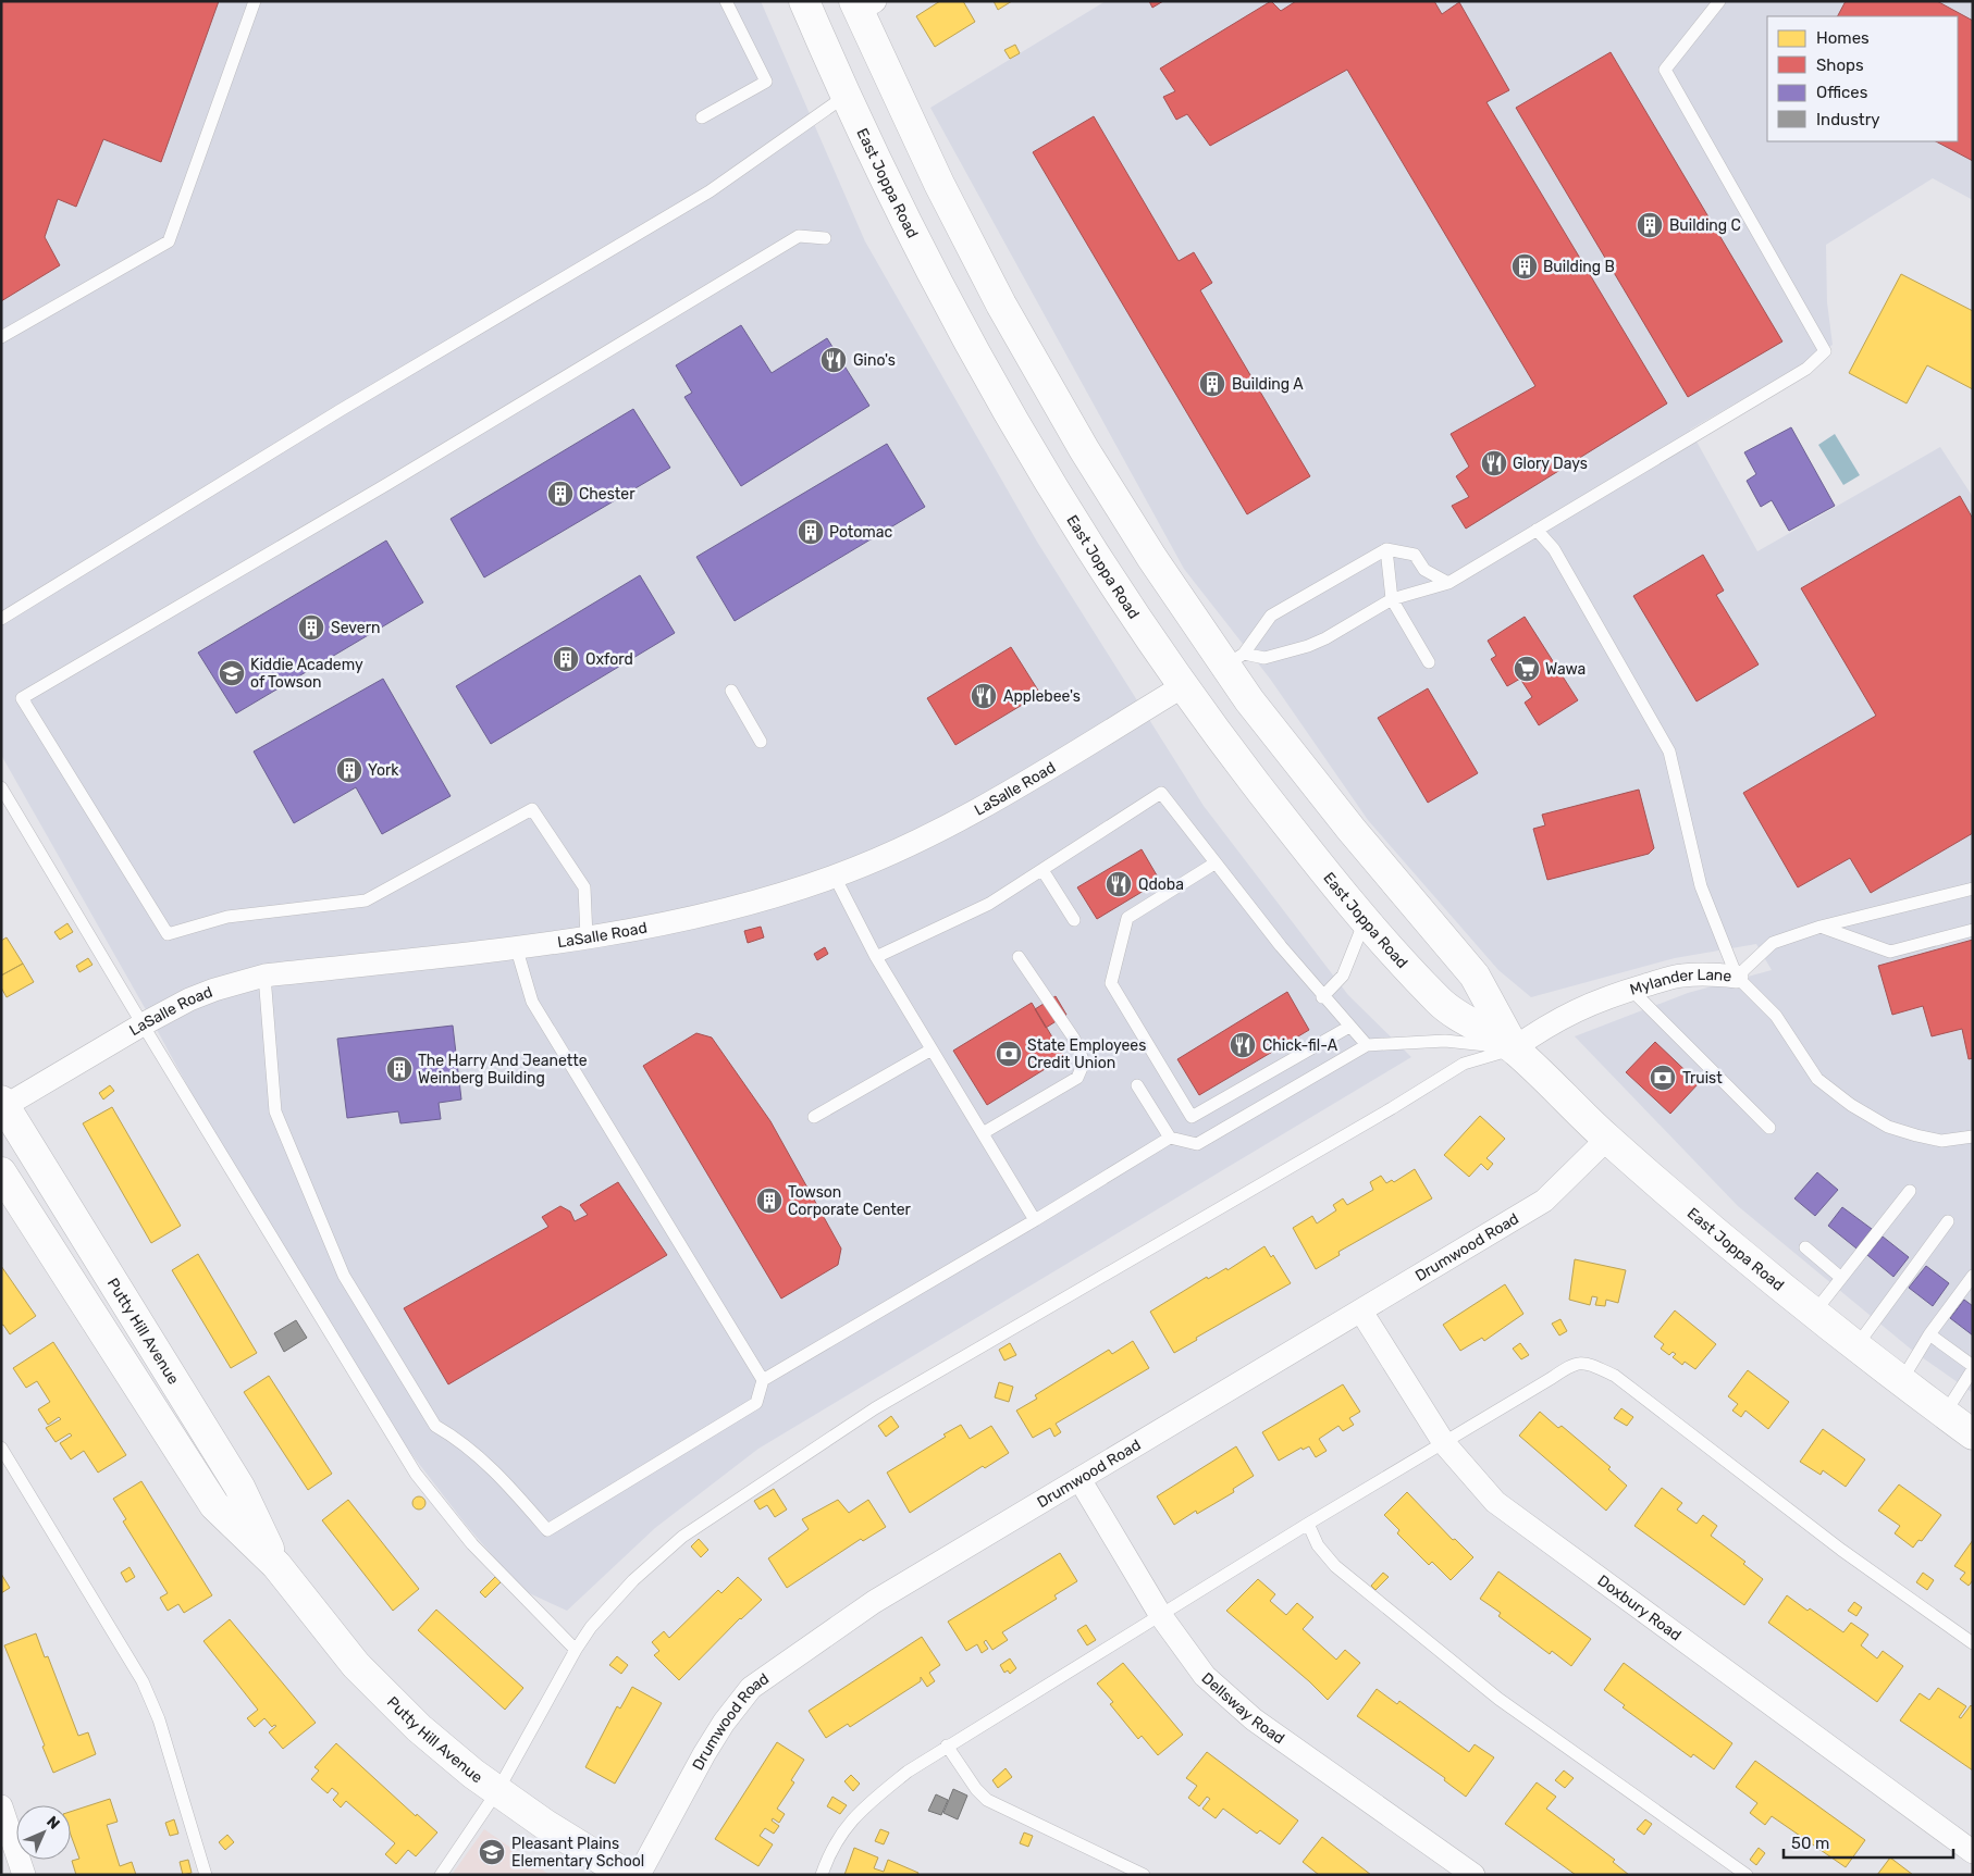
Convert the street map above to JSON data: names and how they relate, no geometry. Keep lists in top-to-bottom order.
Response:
{
  "streets": {
    "main road": ["East Joppa Road", "Putty Hill Avenue"],
    "street": [
      "LaSalle Road",
      "Mylander Lane",
      "Drumwood Road",
      "Doxbury Road",
      "Dellsway Road"
    ]
  },
  "crossings": [
    ["East Joppa Road", "LaSalle Road"],
    ["East Joppa Road", "Mylander Lane"],
    ["East Joppa Road", "Drumwood Road"],
    ["LaSalle Road", "Putty Hill Avenue"],
    ["Drumwood Road", "Doxbury Road"],
    ["Drumwood Road", "Dellsway Road"]
  ],
  "places": {
    "building": [
      "Building C",
      "Building B",
      "Building A",
      "Chester",
      "Potomac",
      "Severn",
      "Oxford",
      "York",
      "The Harry And Jeanette Weinberg Building",
      "Towson Corporate Center"
    ],
    "restaurant": [
      "Gino's",
      "Glory Days",
      "Applebee's",
      "Qdoba",
      "Chick-fil-A"
    ],
    "supermarket": ["Wawa"],
    "school or university": ["Kiddie Academy of Towson", "Pleasant Plains Elementary School"],
    "bank": ["State Employees Credit Union", "Truist"]
  },
  "legend": [
    "Homes",
    "Shops",
    "Offices",
    "Industry"
  ],
  "scale_bar": "50 m",
  "north": "top right"
}
